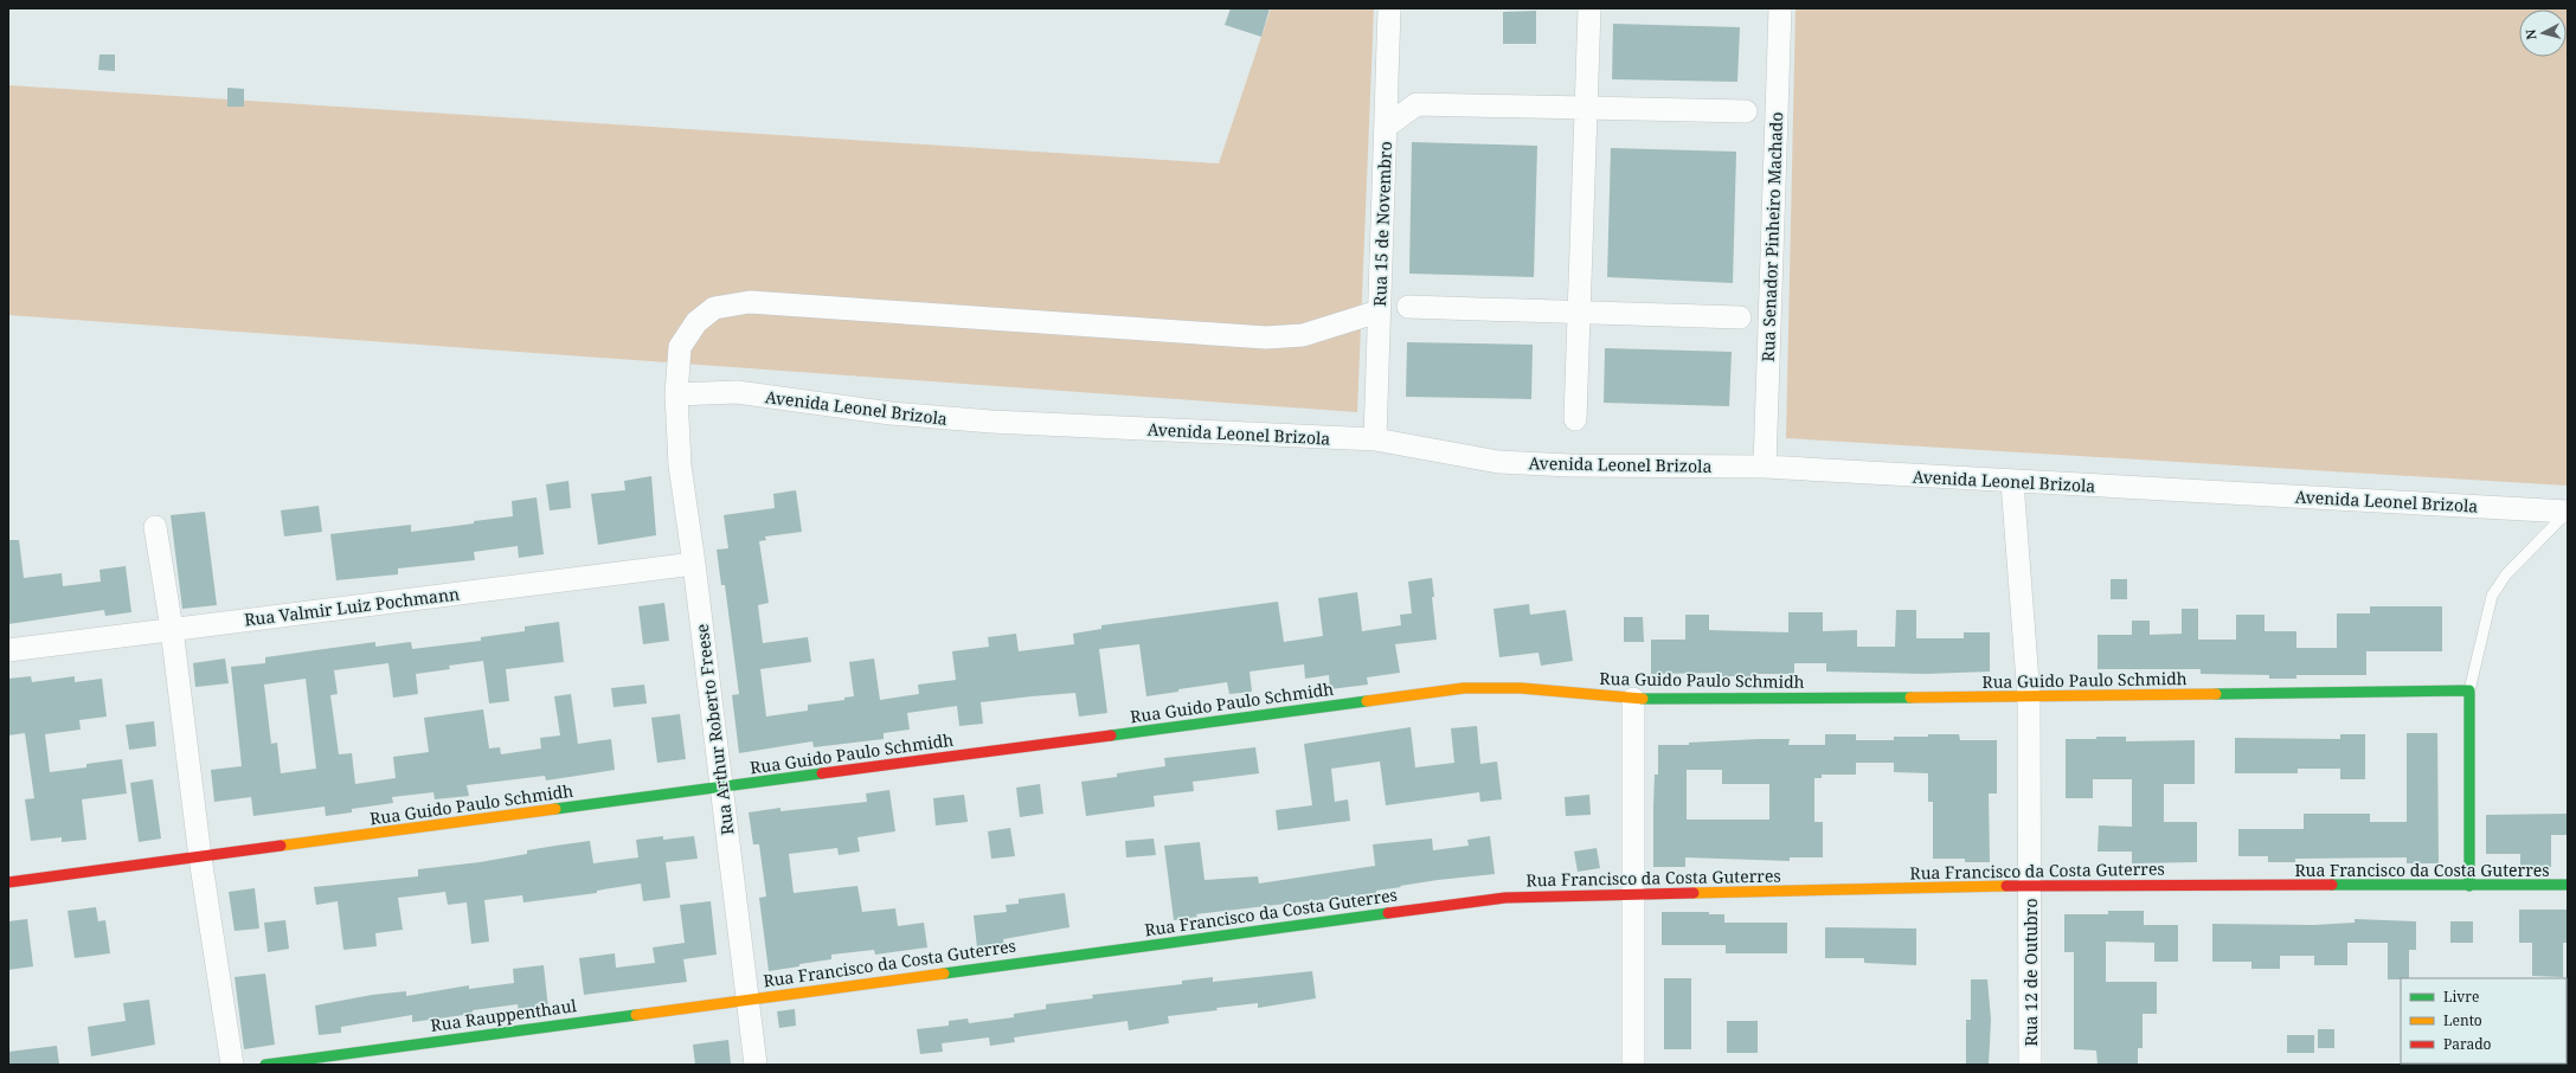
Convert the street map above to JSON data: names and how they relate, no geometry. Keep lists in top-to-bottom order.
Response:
{
  "streets": {
    "street": [
      "Rua 15 de Novembro",
      "Rua Senador Pinheiro Machado",
      "Avenida Leonel Brizola",
      "Rua Valmir Luiz Pochmann",
      "Rua Guido Paulo Schmidh",
      "Rua Arthur Roberto Freese",
      "Rua Francisco da Costa Guterres",
      "Rua 12 de Outubro",
      "Rua Rauppenthaul"
    ]
  },
  "crossings": [
    ["Rua 15 de Novembro", "Avenida Leonel Brizola"],
    ["Rua 15 de Novembro", "Rua Arthur Roberto Freese"],
    ["Rua Senador Pinheiro Machado", "Avenida Leonel Brizola"],
    ["Avenida Leonel Brizola", "Rua Arthur Roberto Freese"],
    ["Avenida Leonel Brizola", "Rua 12 de Outubro"],
    ["Rua Valmir Luiz Pochmann", "Rua Arthur Roberto Freese"],
    ["Rua Guido Paulo Schmidh", "Rua Arthur Roberto Freese"],
    ["Rua Guido Paulo Schmidh", "Rua 12 de Outubro"],
    ["Rua Arthur Roberto Freese", "Rua Francisco da Costa Guterres"],
    ["Rua Arthur Roberto Freese", "Rua Rauppenthaul"],
    ["Rua Francisco da Costa Guterres", "Rua 12 de Outubro"],
    ["Rua Francisco da Costa Guterres", "Rua Rauppenthaul"]
  ],
  "legend": ["Livre", "Lento", "Parado"],
  "north": "left"
}
